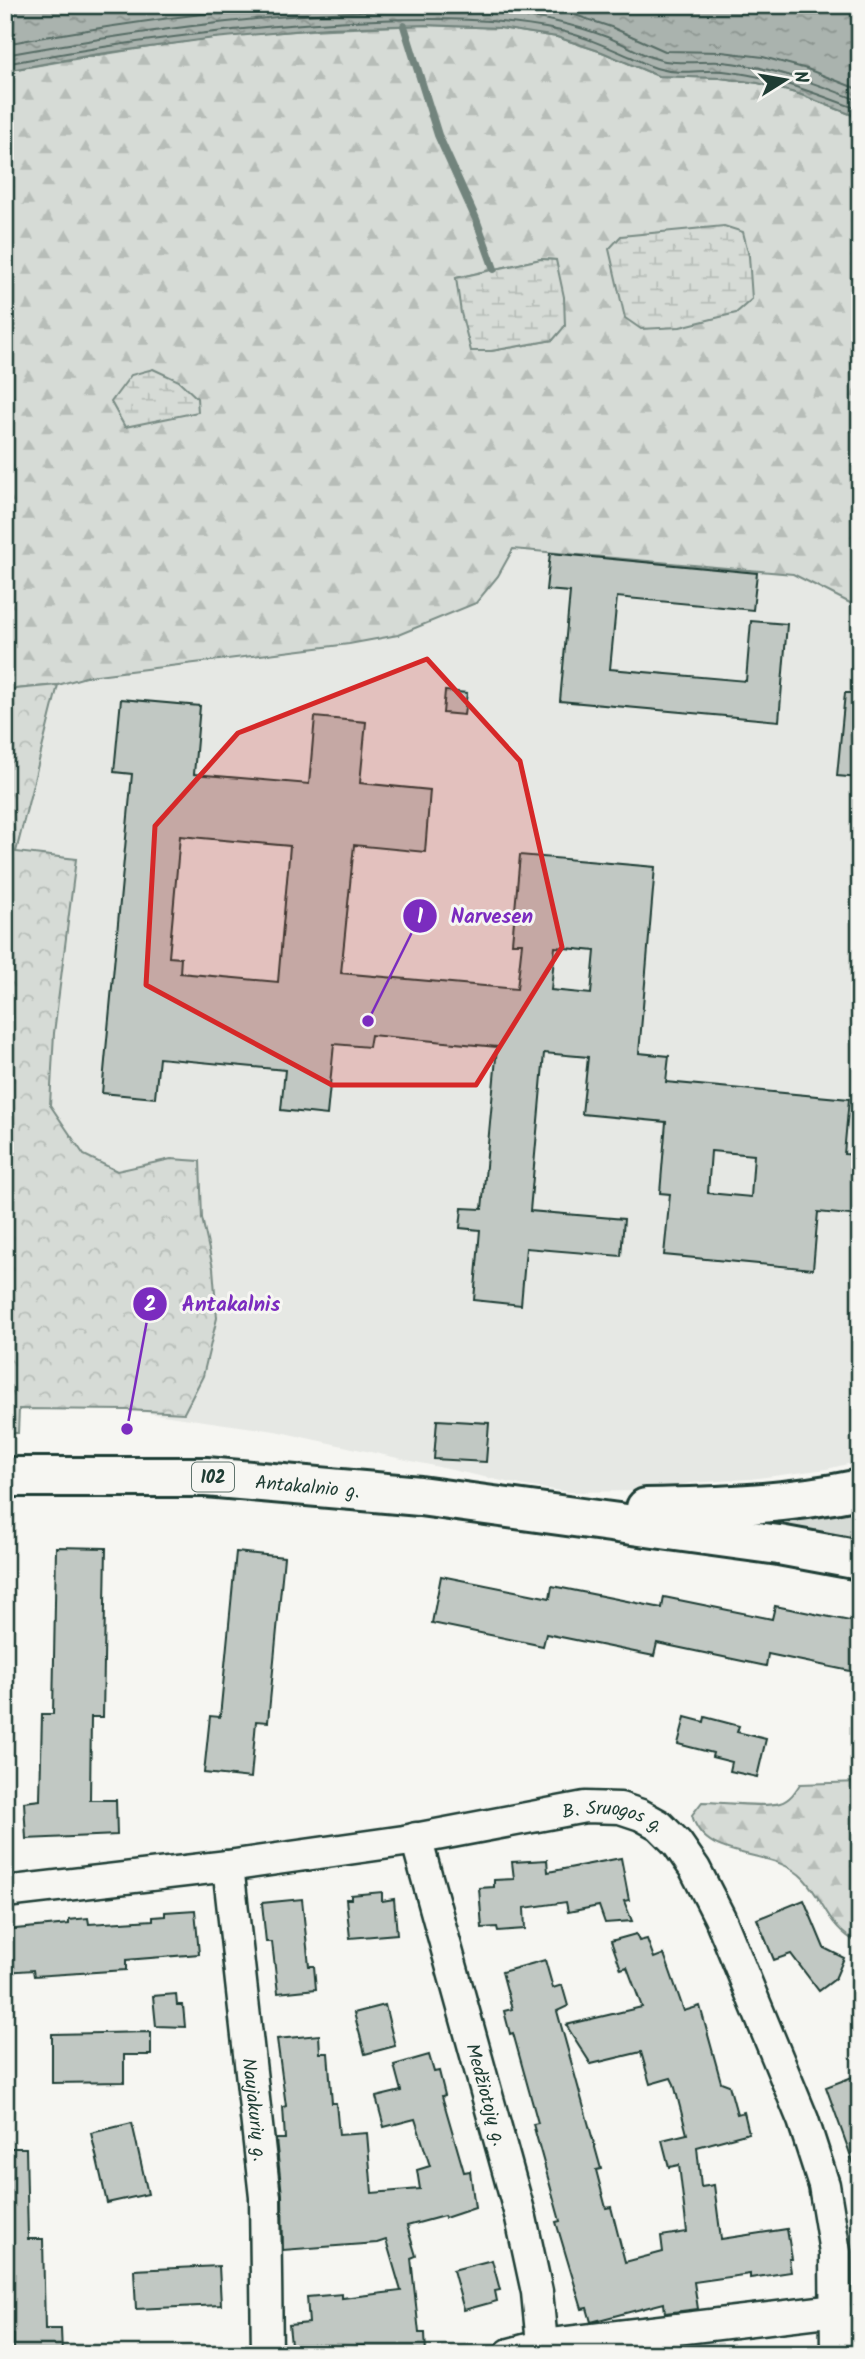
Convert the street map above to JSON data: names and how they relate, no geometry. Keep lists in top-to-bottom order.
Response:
{
  "streets": {
    "main road": ["102", "Antakalnio g."],
    "street": ["B. Sruogos g.", "Medžiotojų g.", "Naujakurių g."]
  },
  "crossings": [
    ["B. Sruogos g.", "Medžiotojų g."],
    ["B. Sruogos g.", "Naujakurių g."]
  ],
  "places": ["Narvesen", "Antakalnis"],
  "north": "right"
}
